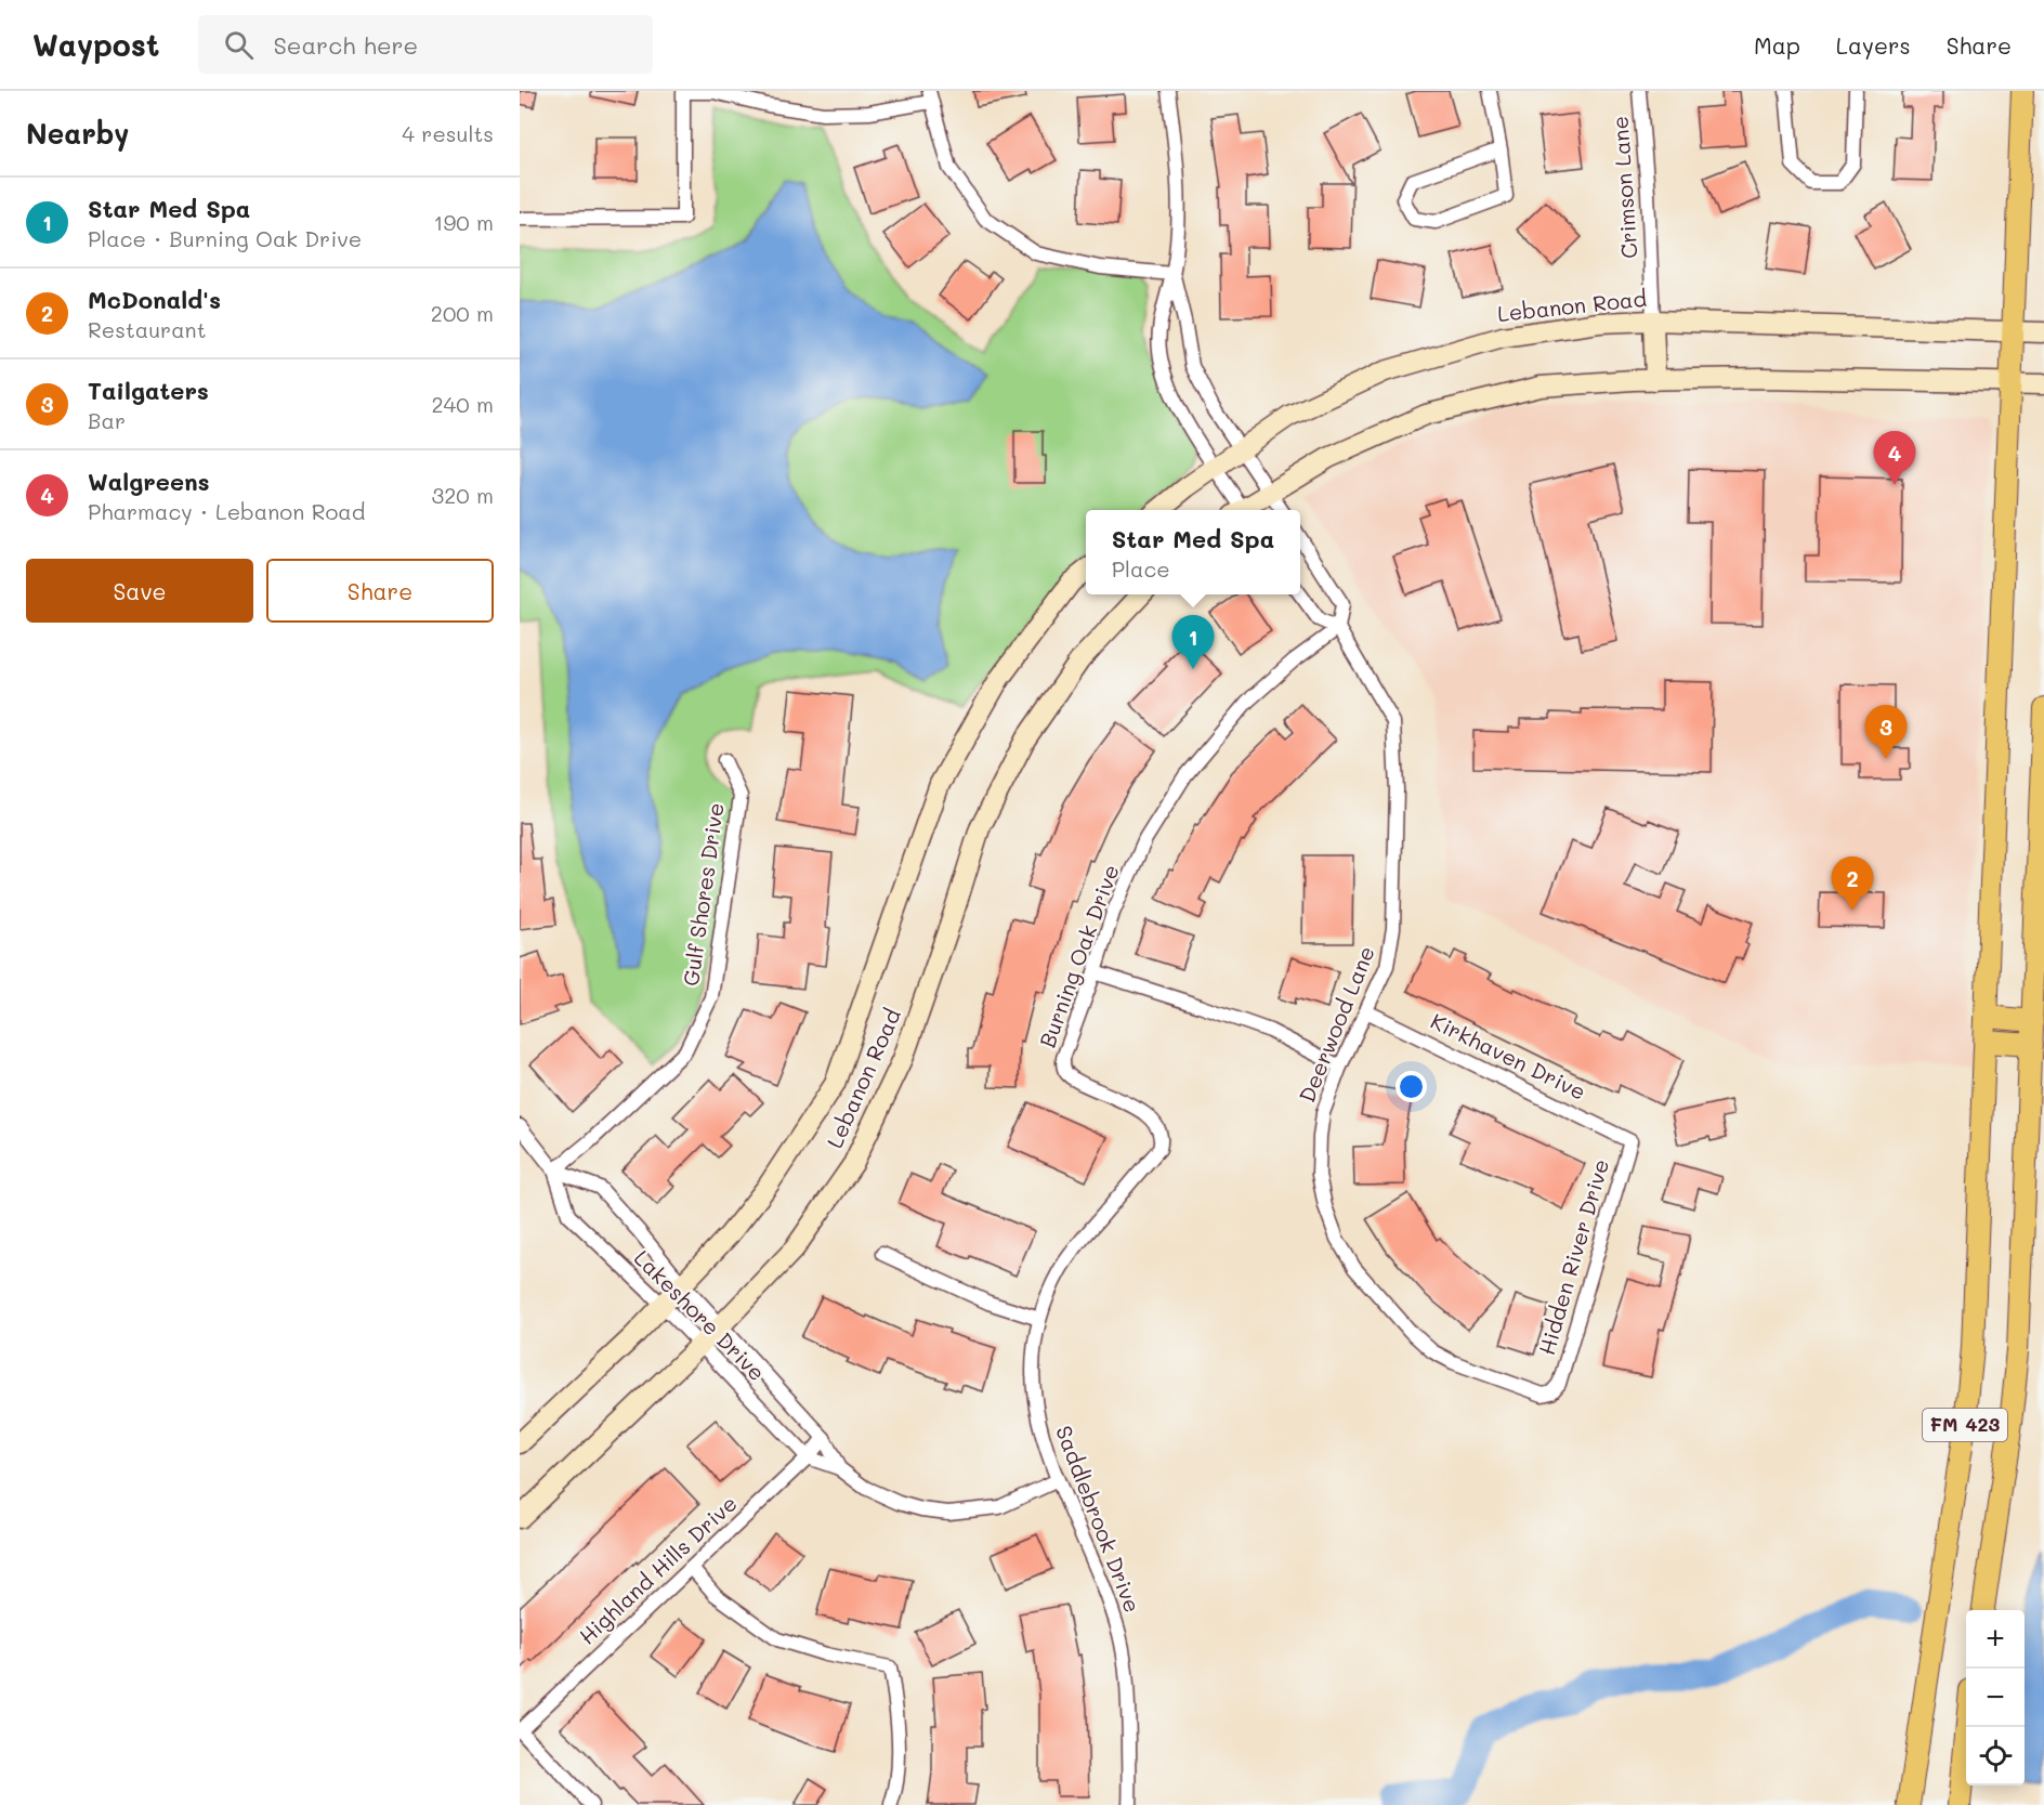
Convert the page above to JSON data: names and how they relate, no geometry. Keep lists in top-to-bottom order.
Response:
{
  "streets": {
    "main road": ["Lebanon Road", "FM 423"],
    "street": [
      "Crimson Lane",
      "Gulf Shores Drive",
      "Burning Oak Drive",
      "Deerwood Lane",
      "Kirkhaven Drive",
      "Hidden River Drive",
      "Lakeshore Drive",
      "Saddlebrook Drive",
      "Highland Hills Drive"
    ]
  },
  "crossings": [
    ["Crimson Lane", "Lebanon Road"],
    ["Lebanon Road", "Lakeshore Drive"],
    ["Lebanon Road", "FM 423"],
    ["Gulf Shores Drive", "Lakeshore Drive"],
    ["Burning Oak Drive", "Deerwood Lane"],
    ["Burning Oak Drive", "Saddlebrook Drive"],
    ["Deerwood Lane", "Kirkhaven Drive"],
    ["Deerwood Lane", "Hidden River Drive"],
    ["Kirkhaven Drive", "Hidden River Drive"],
    ["Lakeshore Drive", "Saddlebrook Drive"],
    ["Lakeshore Drive", "Highland Hills Drive"]
  ],
  "page": {
    "header": "Waypost",
    "search": "Search here",
    "nav": ["Map", "Layers", "Share"],
    "heading": ["Nearby", "4 results"],
    "list": [
      {
        "mark": "1",
        "name": "Star Med Spa",
        "note": "Place · Burning Oak Drive",
        "value": "190 m"
      },
      {
        "mark": "2",
        "name": "McDonald's",
        "note": "Restaurant",
        "value": "200 m"
      },
      {
        "mark": "3",
        "name": "Tailgaters",
        "note": "Bar",
        "value": "240 m"
      },
      {
        "mark": "4",
        "name": "Walgreens",
        "note": "Pharmacy · Lebanon Road",
        "value": "320 m"
      }
    ],
    "pins": [
      "4",
      "1",
      "3",
      "2"
    ],
    "popup": ["Star Med Spa", "Place"],
    "buttons": ["Save", "Share"],
    "map_buttons": ["+", "−"]
  }
}
